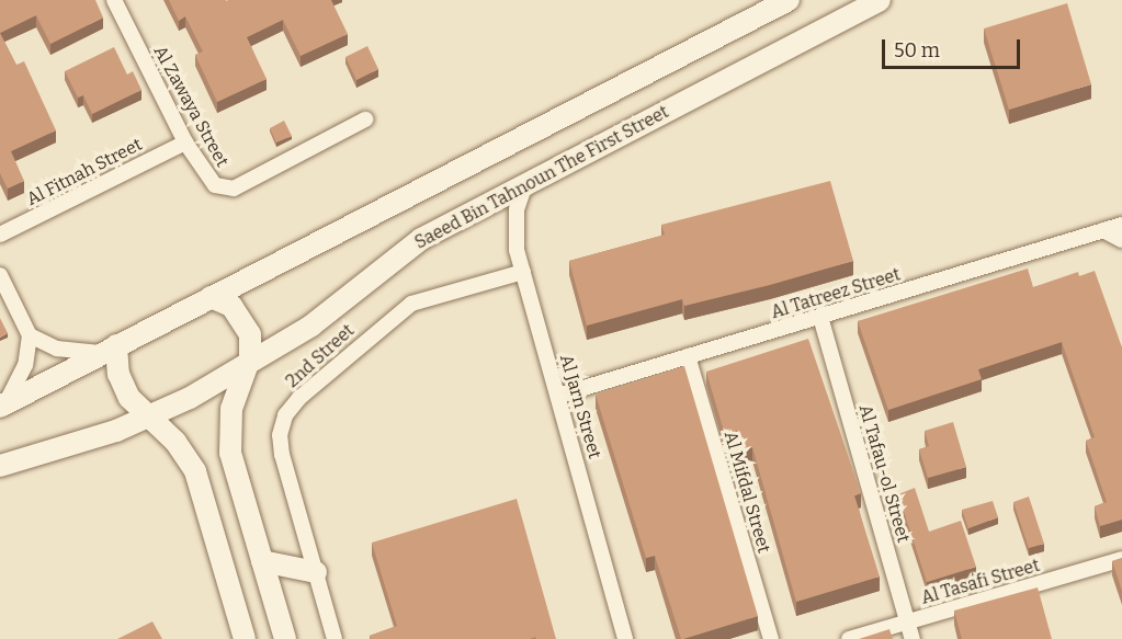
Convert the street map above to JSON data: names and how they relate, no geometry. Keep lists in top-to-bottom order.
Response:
{
  "streets": {
    "main road": ["Saeed Bin Tahnoun The First Street"],
    "street": [
      "Al Zawaya Street",
      "Al Fitnah Street",
      "Al Tatreez Street",
      "2nd Street",
      "Al Jarn Street",
      "Al Tafau-ol Street",
      "Al Mifdal Street",
      "Al Tasafi Street"
    ]
  },
  "crossings": [
    ["Al Zawaya Street", "Al Fitnah Street"],
    ["Saeed Bin Tahnoun The First Street", "Al Jarn Street"],
    ["Al Tatreez Street", "Al Jarn Street"],
    ["Al Tatreez Street", "Al Tafau-ol Street"],
    ["Al Tatreez Street", "Al Mifdal Street"],
    ["2nd Street", "Al Jarn Street"],
    ["Al Tafau-ol Street", "Al Tasafi Street"]
  ],
  "scale_bar": "50 m"
}
